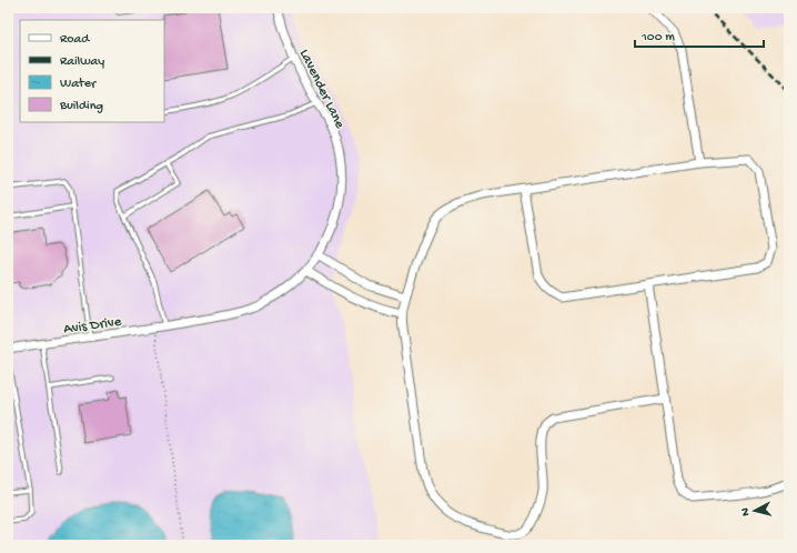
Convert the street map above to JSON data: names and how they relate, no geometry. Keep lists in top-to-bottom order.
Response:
{
  "streets": {
    "street": ["Lavender Lane", "Avis Drive"]
  },
  "crossings": [
    ["Lavender Lane", "Avis Drive"]
  ],
  "legend": [
    "Road",
    "Railway",
    "Water",
    "Building"
  ],
  "scale_bar": "100 m",
  "north": "left"
}
